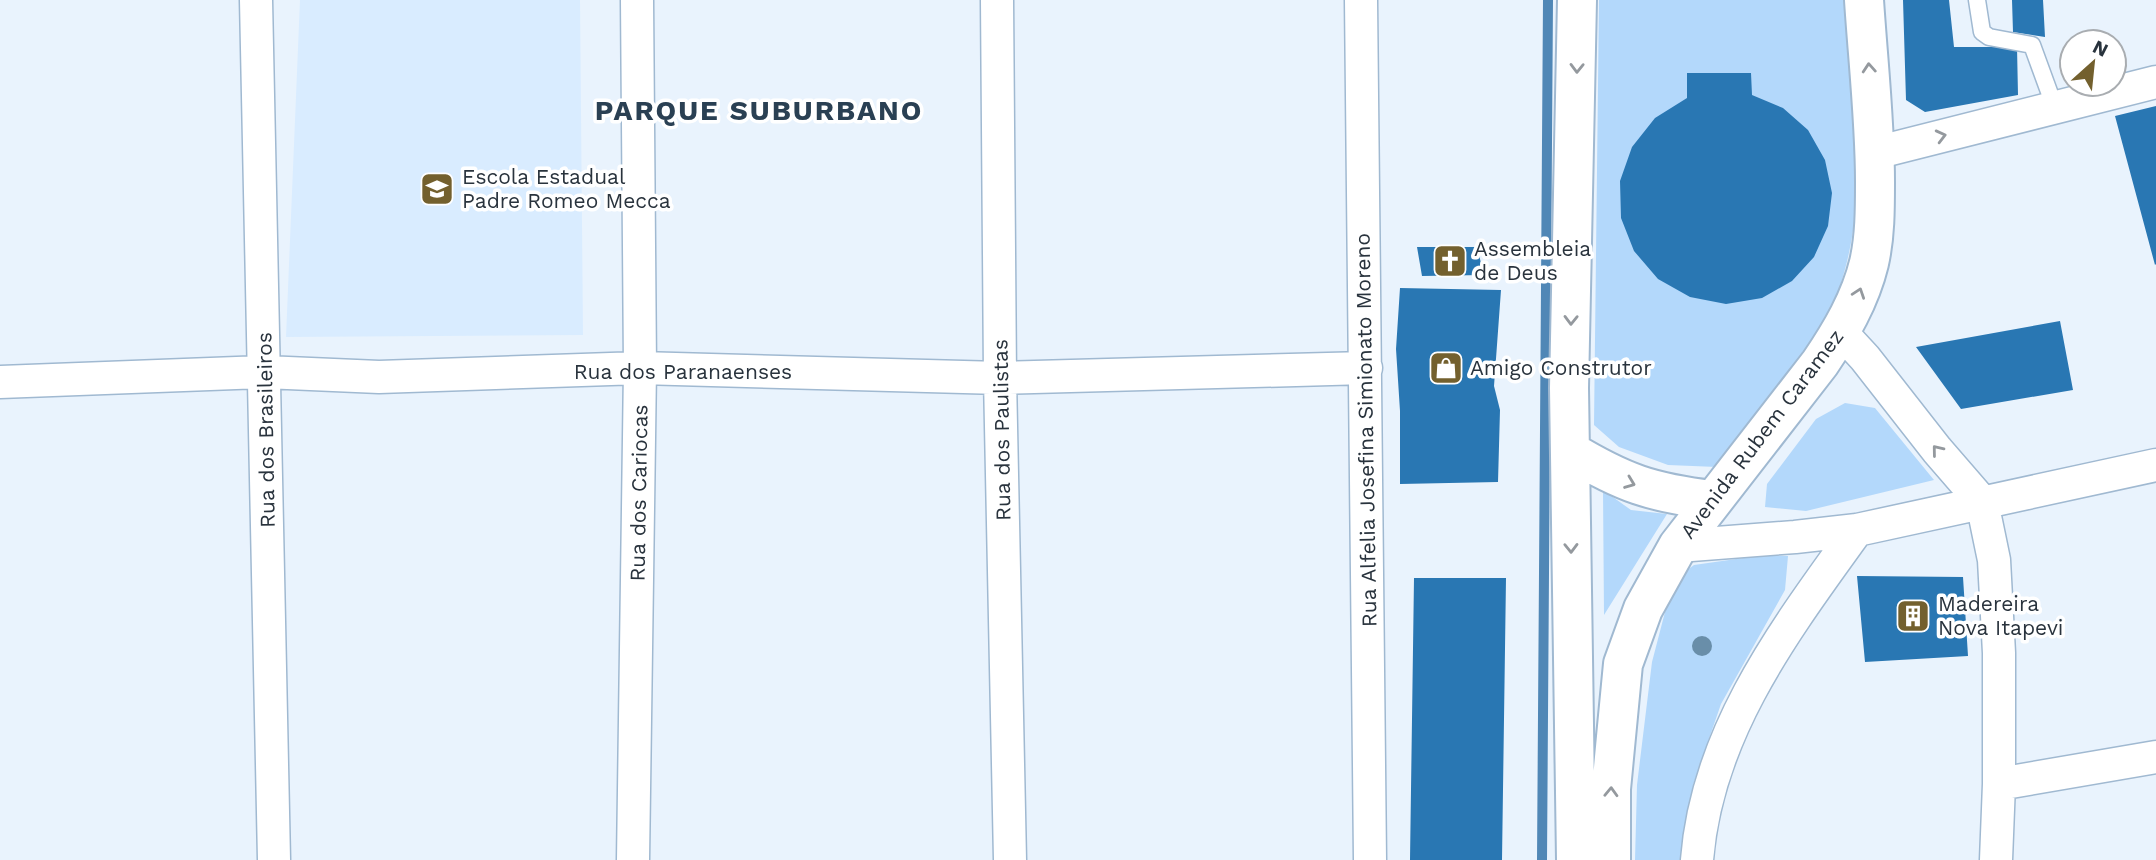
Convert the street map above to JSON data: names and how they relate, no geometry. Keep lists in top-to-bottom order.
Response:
{
  "streets": {
    "highway": ["Avenida Rubem Caramez"],
    "street": [
      "Rua dos Paranaenses",
      "Rua dos Brasileiros",
      "Rua dos Paulistas",
      "Rua Alfelia Josefina Simionato Moreno",
      "Rua dos Cariocas"
    ]
  },
  "crossings": [
    ["Rua dos Paranaenses", "Rua dos Brasileiros"],
    ["Rua dos Paranaenses", "Rua dos Paulistas"],
    ["Rua dos Paranaenses", "Rua Alfelia Josefina Simionato Moreno"],
    ["Rua dos Paranaenses", "Rua dos Cariocas"]
  ],
  "districts": ["PARQUE SUBURBANO"],
  "places": {
    "school or university": ["Escola Estadual Padre Romeo Mecca"],
    "church": ["Assembleia de Deus"],
    "shop": ["Amigo Construtor"],
    "building": ["Madereira Nova Itapevi"]
  },
  "north": "top right"
}
